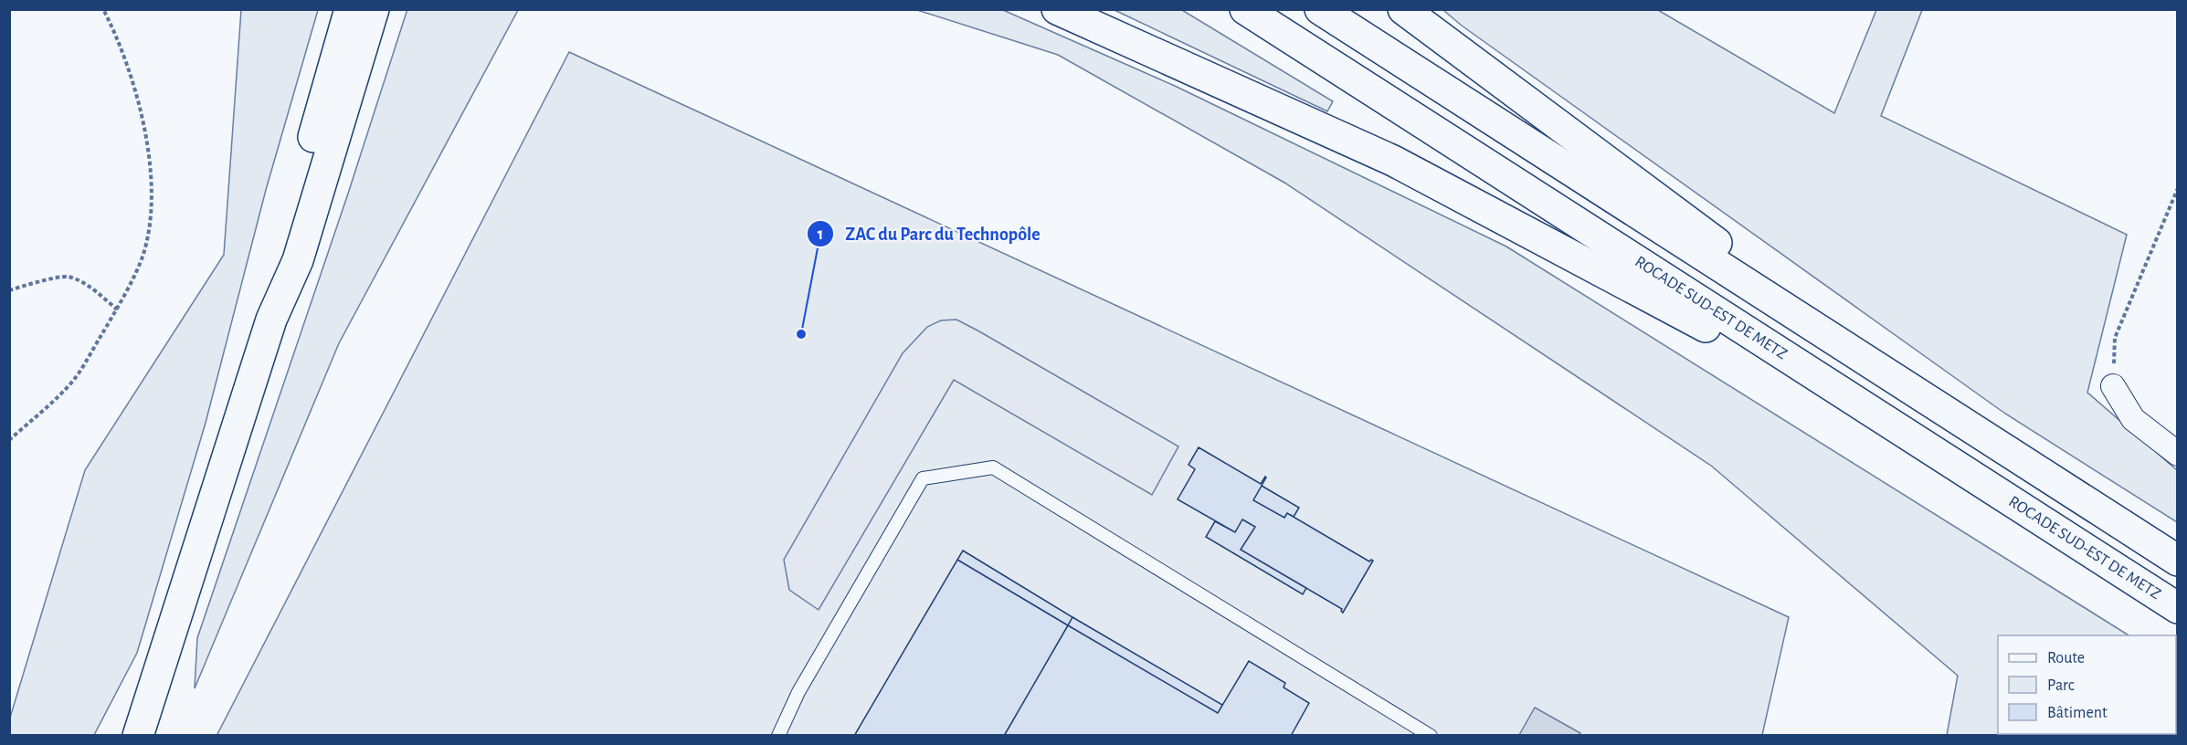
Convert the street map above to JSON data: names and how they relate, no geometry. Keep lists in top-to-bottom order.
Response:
{
  "streets": {
    "main road": ["ROCADE SUD-EST DE METZ"]
  },
  "places": ["ZAC du Parc du Technopôle"],
  "legend": ["Route", "Parc", "Bâtiment"]
}
